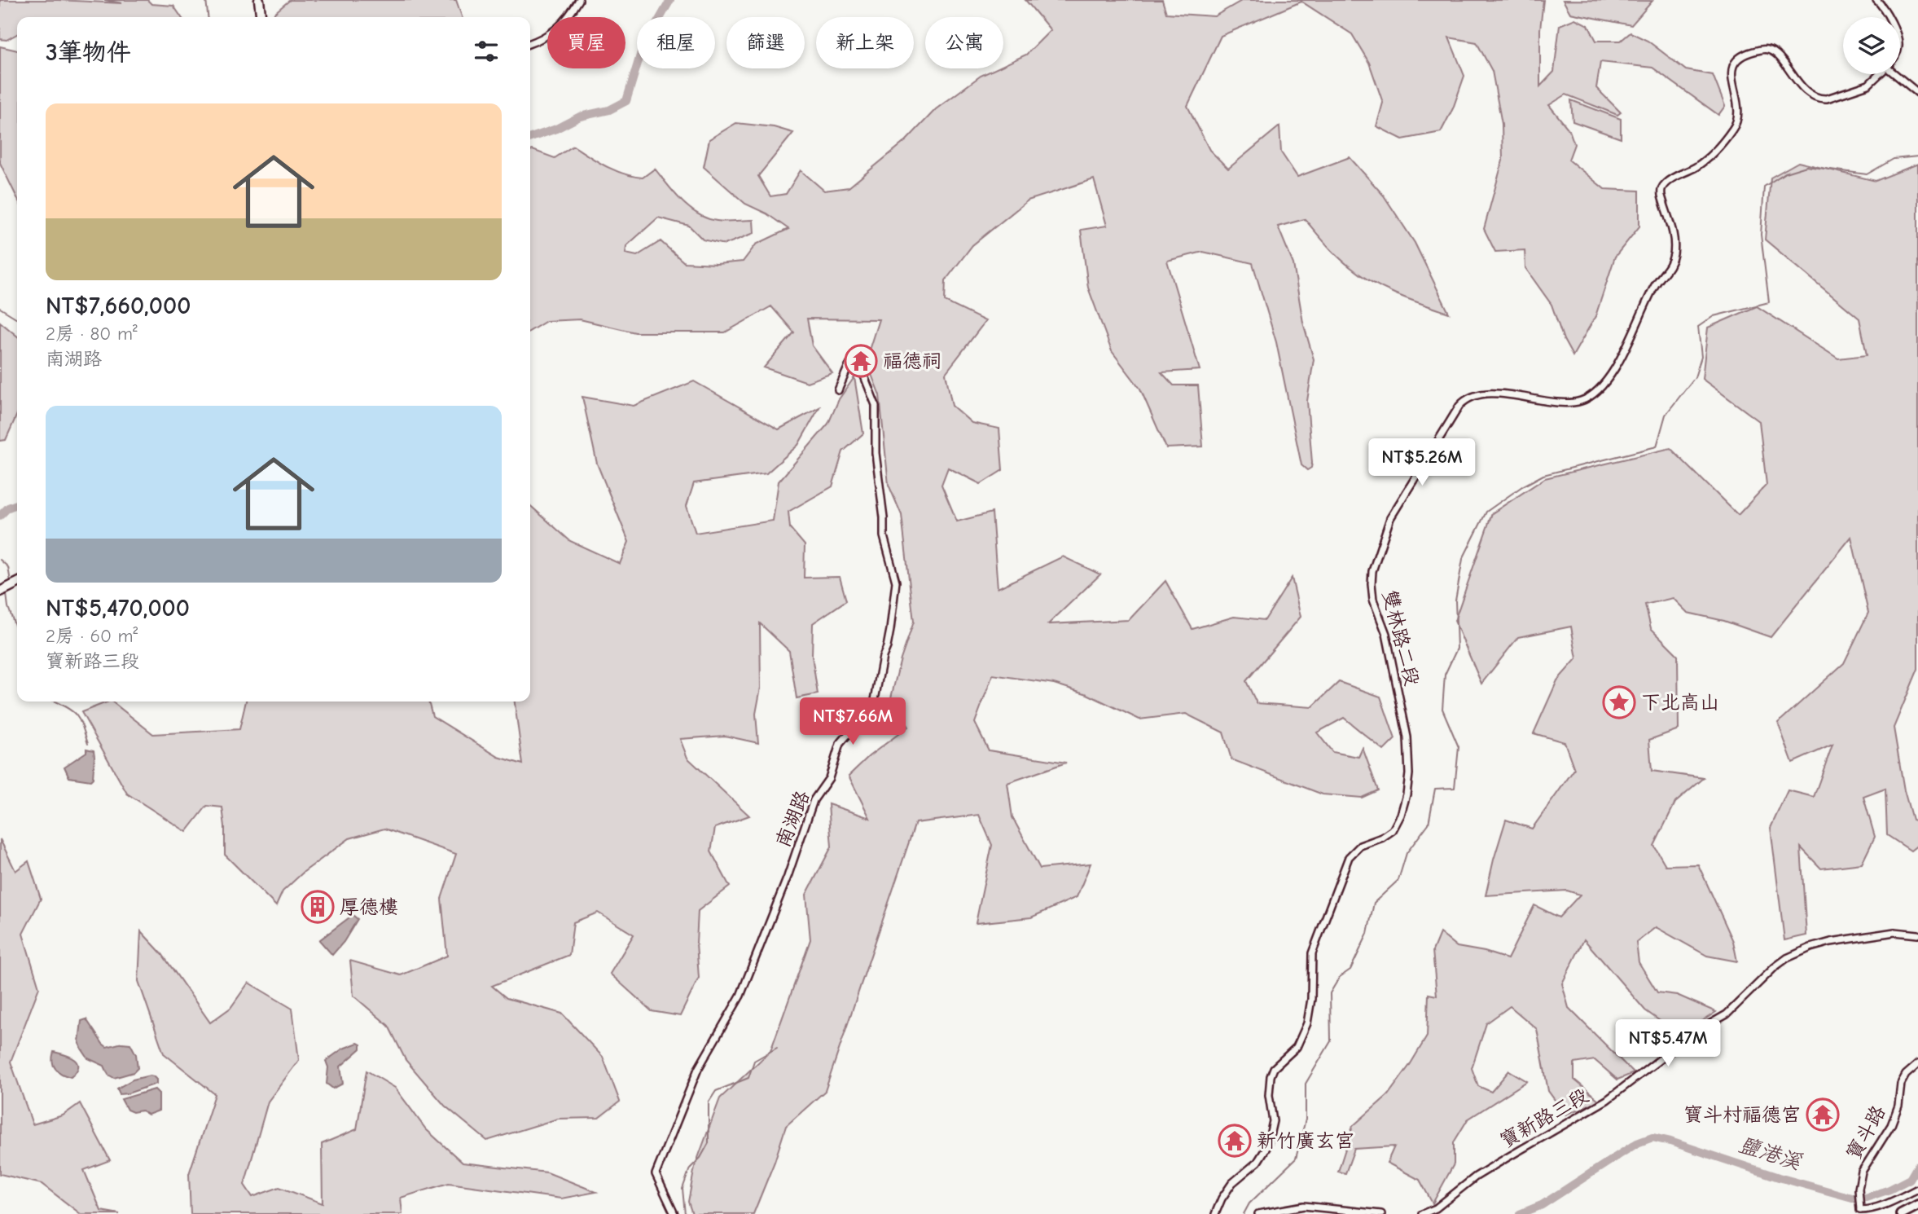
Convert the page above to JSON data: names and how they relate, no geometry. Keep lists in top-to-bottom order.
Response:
{
  "streets": {
    "street": [
      "雙林路二段",
      "南湖路",
      "寶新路三段",
      "寶斗路"
    ]
  },
  "water": ["鹽港溪"],
  "places": {
    "temple": ["福德祠", "寶斗村福德宮", "新竹廣玄宮"],
    "place": ["下北高山"],
    "building": ["厚德樓"]
  },
  "page": {
    "chip": [
      "買屋",
      "租屋",
      "篩選",
      "新上架",
      "公寓"
    ],
    "heading": "3筆物件",
    "list": [
      {
        "name": "NT$7,660,000",
        "note": "2房 · 80 m² · 南湖路"
      },
      {
        "name": "NT$5,470,000",
        "note": "2房 · 60 m² · 寶新路三段"
      }
    ],
    "price": ["NT$5.26M", "NT$7.66M", "NT$5.47M"]
  }
}
